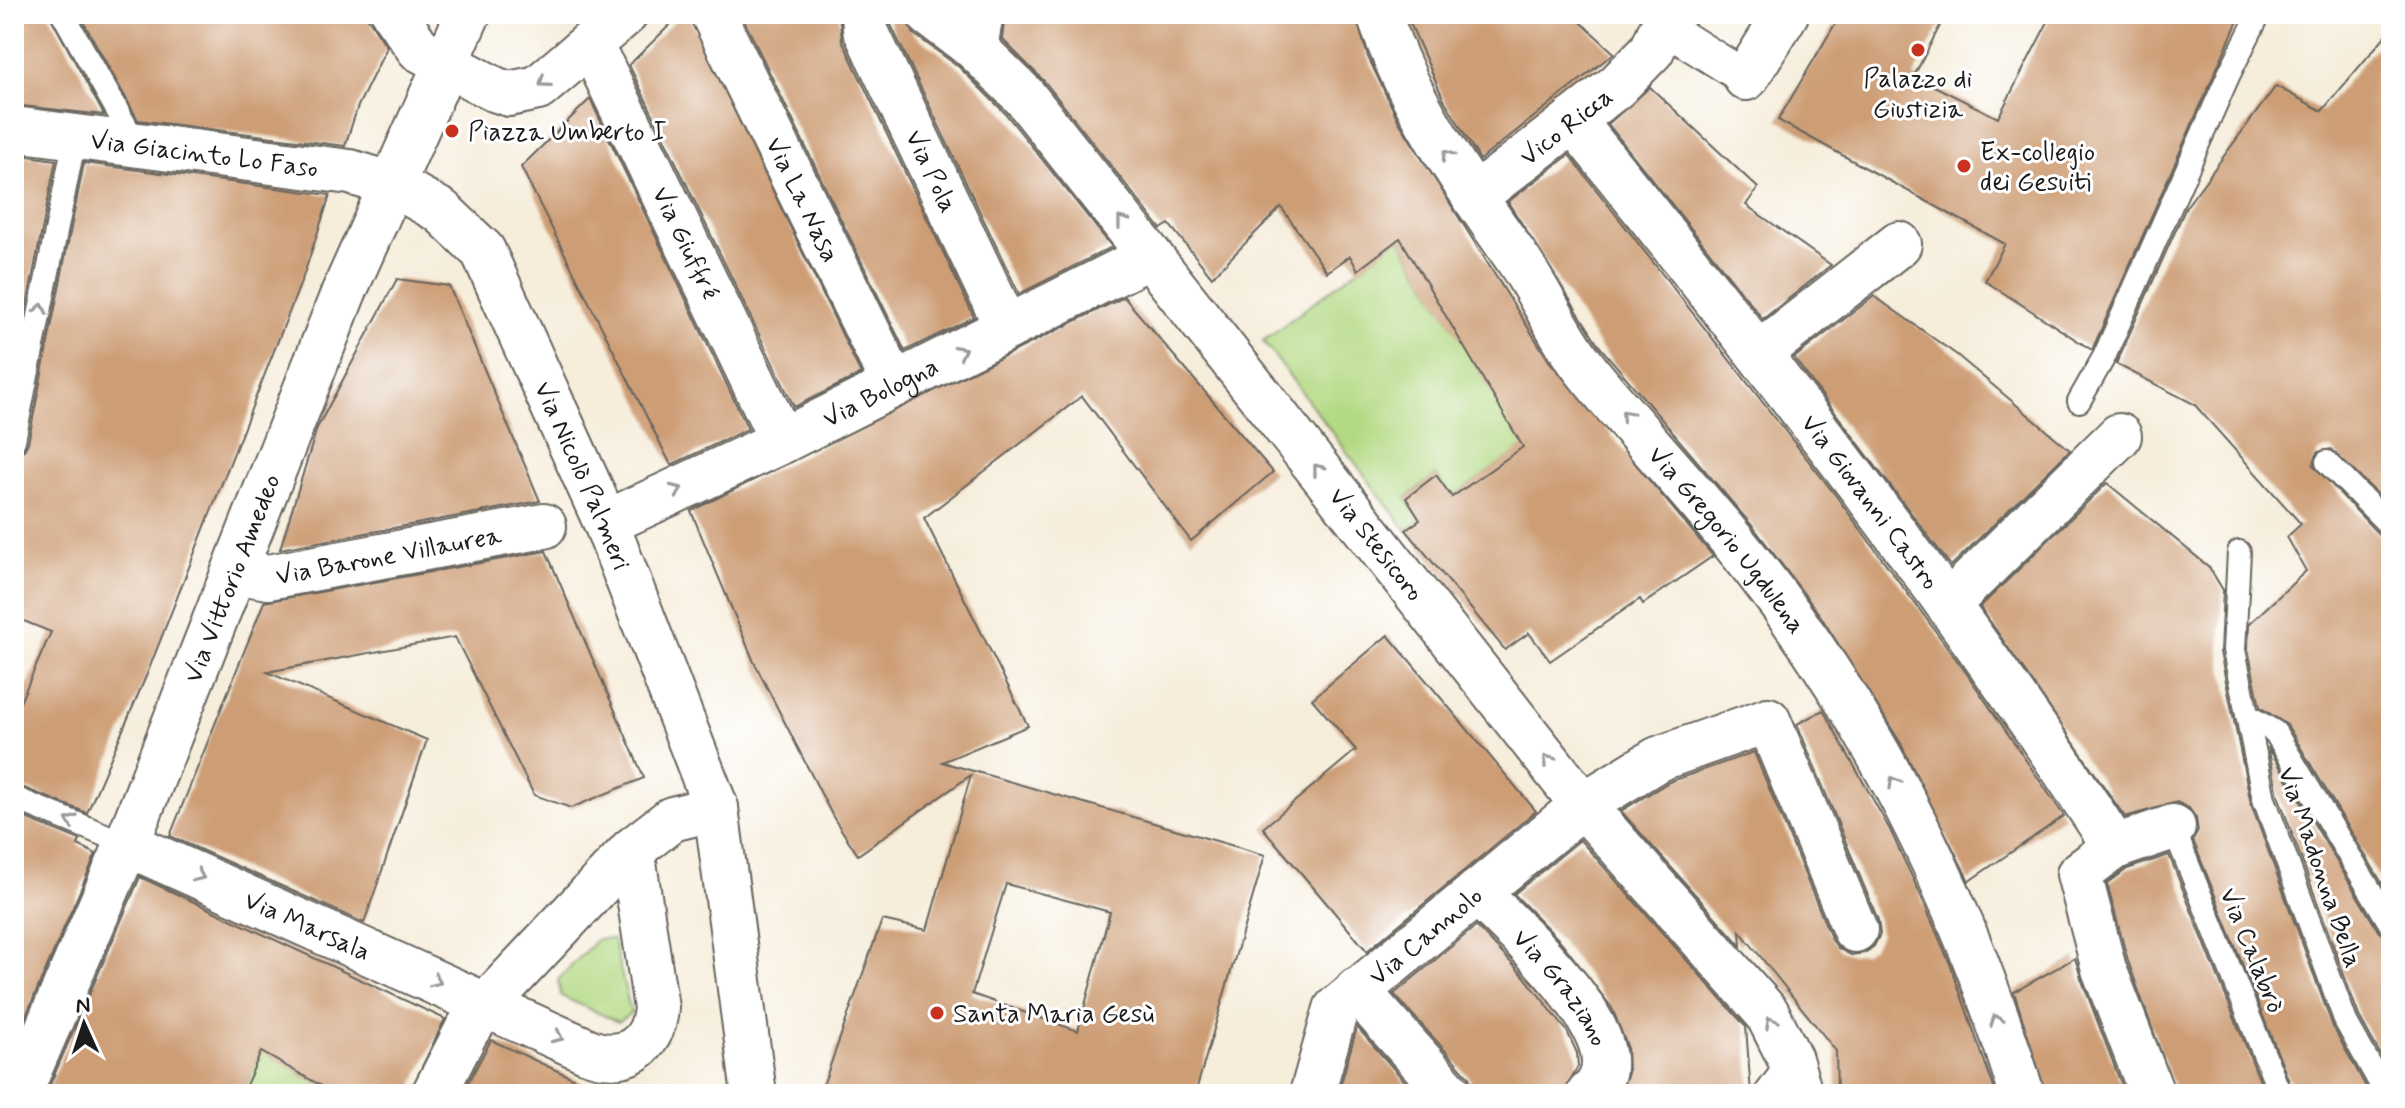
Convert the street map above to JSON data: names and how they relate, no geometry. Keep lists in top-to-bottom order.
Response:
{
  "streets": {
    "street": [
      "Vico Ricca",
      "Via Giacinto Lo Faso",
      "Via Pola",
      "Via La Nasa",
      "Via Giuffré",
      "Via Bologna",
      "Via Nicolò Palmeri",
      "Via Giovanni Castro",
      "Via Gregorio Ugdulena",
      "Via Stesicoro",
      "Via Barone Villaurea",
      "Via Vittorio Amedeo",
      "Via Marsala",
      "Via Cannolo",
      "Via Graziano"
    ],
    "lane": ["Via Madonna Bella", "Via Calabrò"]
  },
  "crossings": [
    ["Vico Ricca", "Via Giovanni Castro"],
    ["Vico Ricca", "Via Gregorio Ugdulena"],
    ["Via Giacinto Lo Faso", "Via Nicolò Palmeri"],
    ["Via Giacinto Lo Faso", "Via Vittorio Amedeo"],
    ["Via Pola", "Via Bologna"],
    ["Via La Nasa", "Via Bologna"],
    ["Via Giuffré", "Via Bologna"],
    ["Via Bologna", "Via Nicolò Palmeri"],
    ["Via Bologna", "Via Stesicoro"],
    ["Via Nicolò Palmeri", "Via Vittorio Amedeo"],
    ["Via Stesicoro", "Via Cannolo"],
    ["Via Barone Villaurea", "Via Vittorio Amedeo"],
    ["Via Vittorio Amedeo", "Via Marsala"],
    ["Via Cannolo", "Via Graziano"]
  ],
  "one_way": ["Via Bologna", "Via Gregorio Ugdulena", "Via Stesicoro"],
  "places": [
    "Palazzo di Giustizia",
    "Piazza Umberto I",
    "Ex-collegio dei Gesuiti",
    "Santa Maria Gesù"
  ],
  "north": "top"
}
